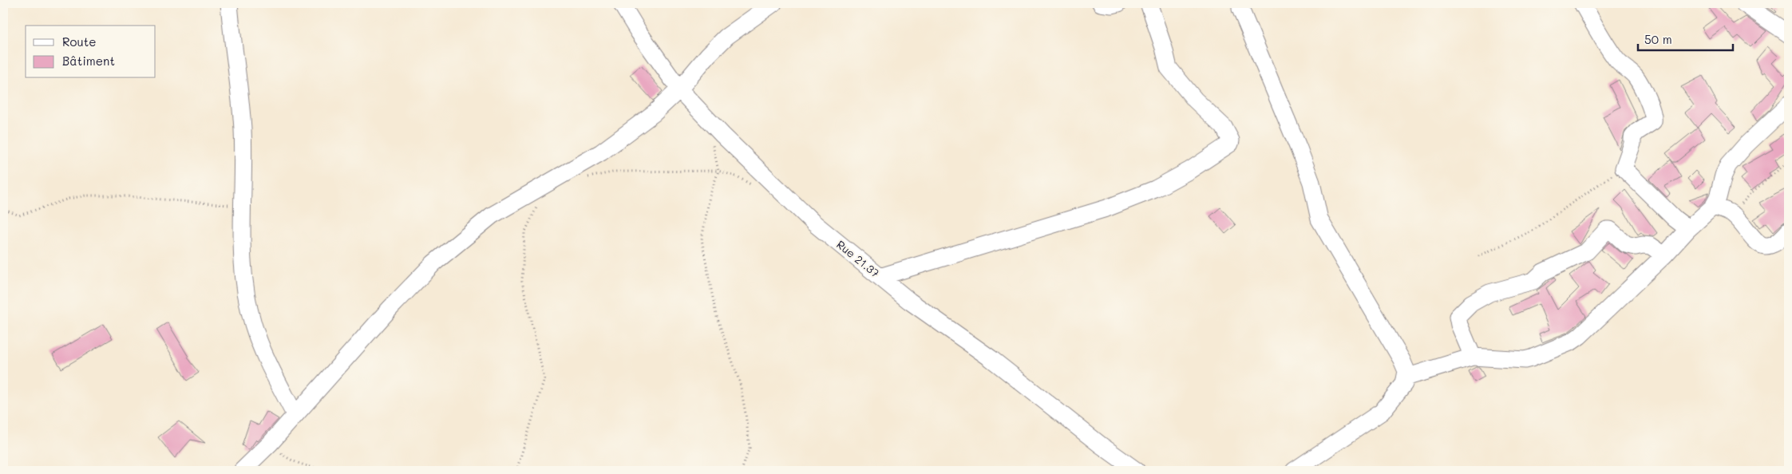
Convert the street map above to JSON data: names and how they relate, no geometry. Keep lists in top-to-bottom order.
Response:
{
  "streets": {
    "street": ["Rue 21.37"]
  },
  "legend": ["Route", "Bâtiment"],
  "scale_bar": "50 m"
}
